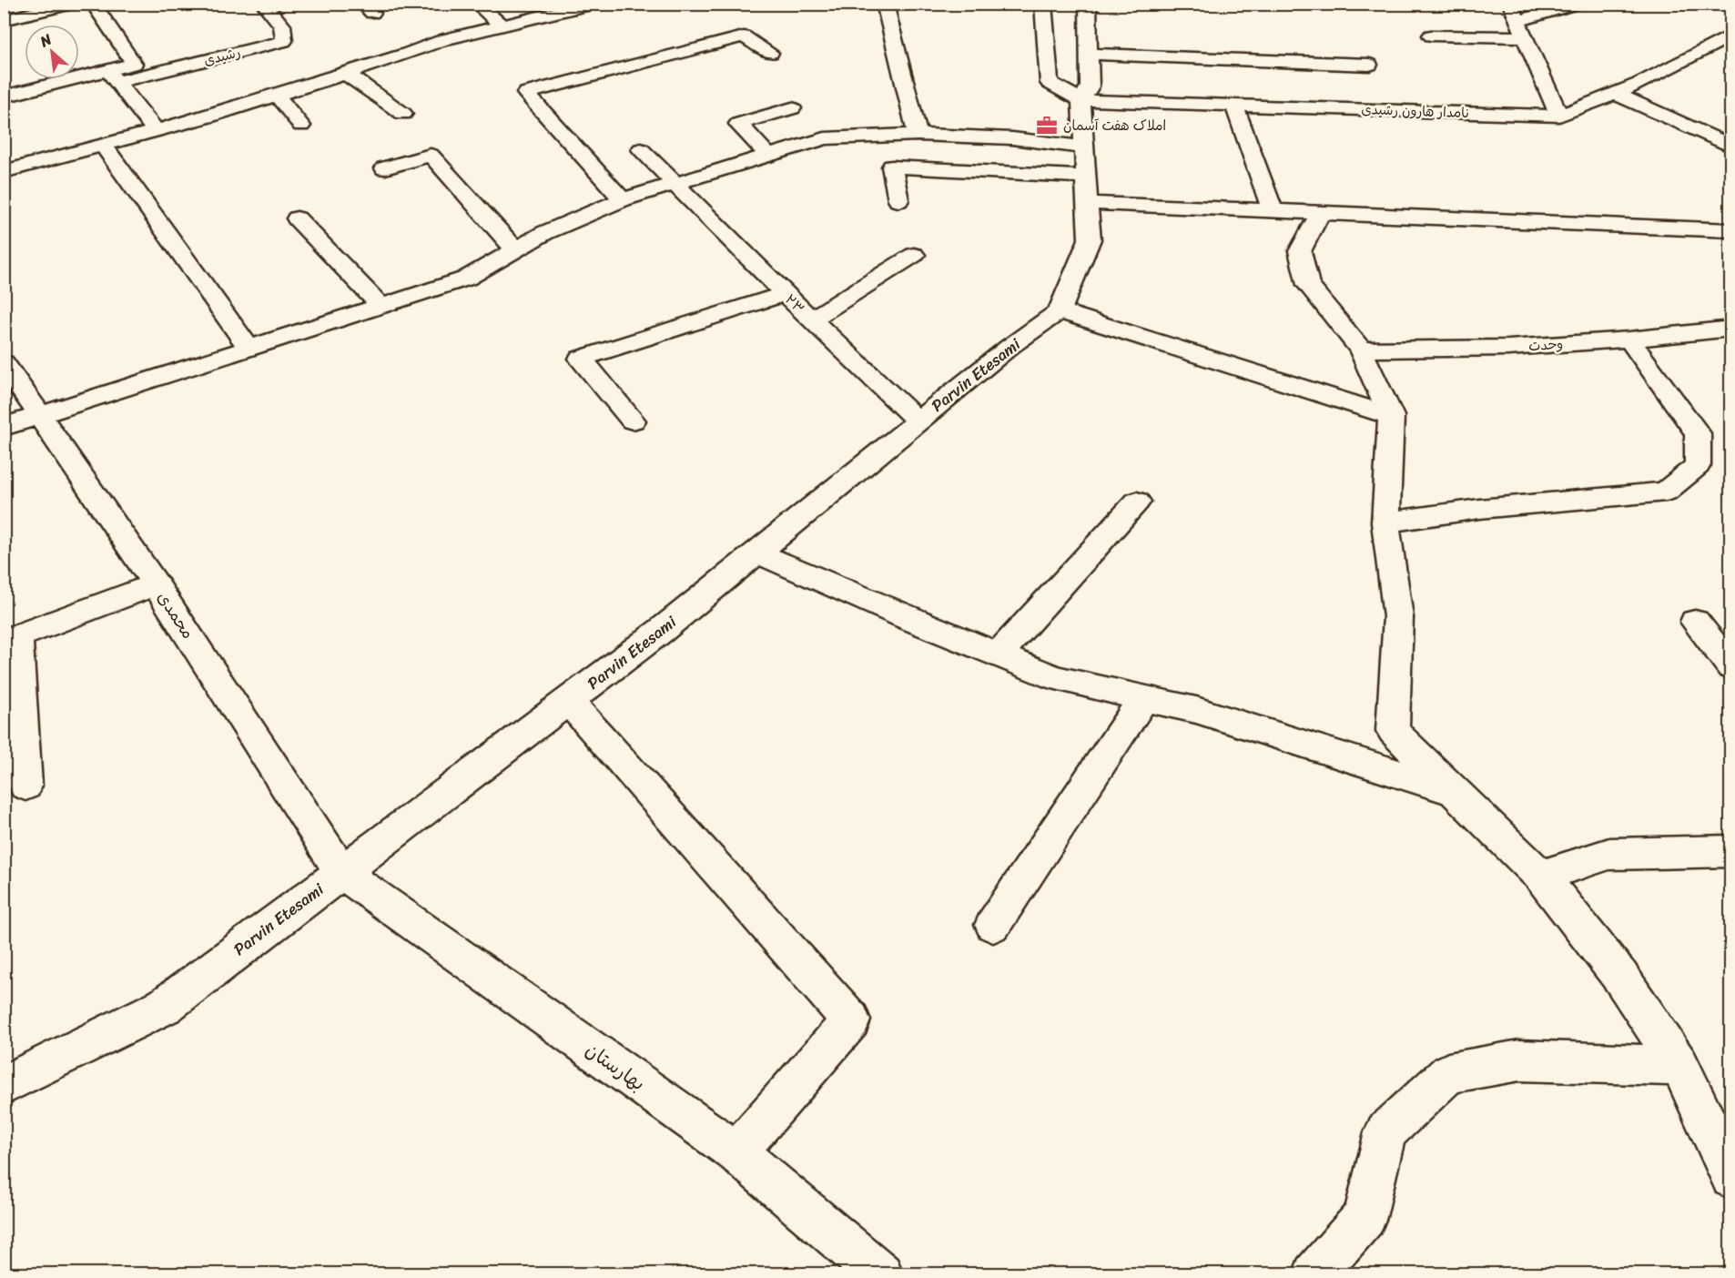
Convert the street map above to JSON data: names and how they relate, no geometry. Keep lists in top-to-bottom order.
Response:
{
  "streets": {
    "street": [
      "رشیدی",
      "نامدار هارون رشیدی",
      "۲۳",
      "وحدت",
      "Parvin Etesami",
      "محمدی",
      "بهارستان"
    ]
  },
  "crossings": [
    ["۲۳", "Parvin Etesami"],
    ["Parvin Etesami", "محمدی"],
    ["Parvin Etesami", "بهارستان"],
    ["محمدی", "بهارستان"]
  ],
  "places": {
    "office": ["املاک هفت آسمان"]
  },
  "north": "top left"
}
